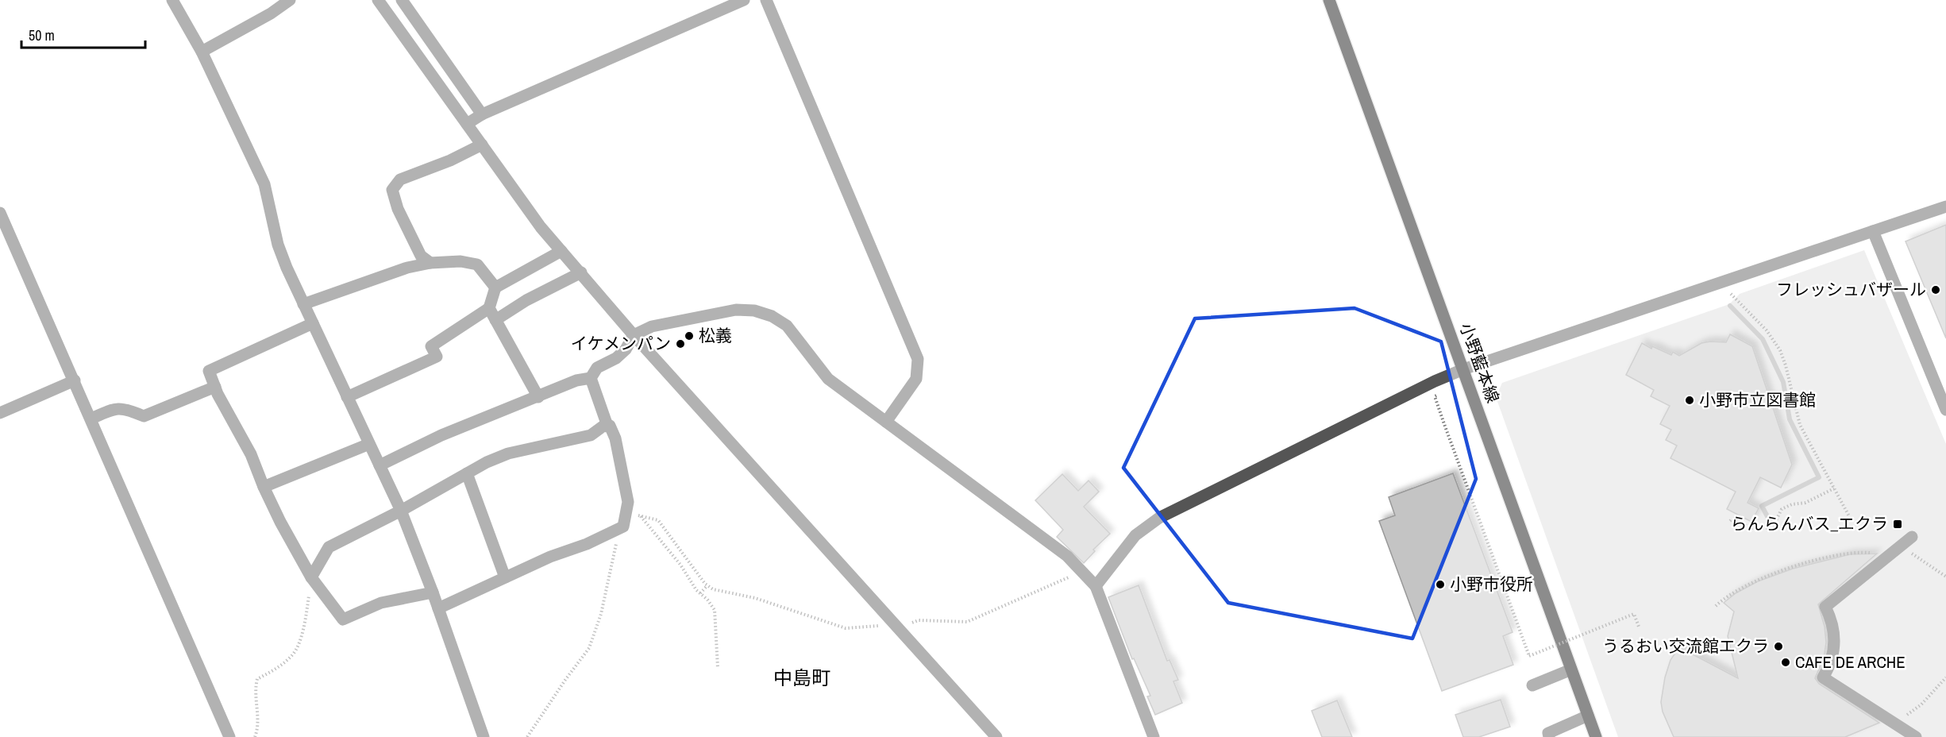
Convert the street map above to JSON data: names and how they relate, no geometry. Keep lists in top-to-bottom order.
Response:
{
  "streets": {
    "main road": ["小野藍本線"]
  },
  "districts": ["中島町"],
  "places": {
    "other": [
      "フレッシュバザール",
      "松義",
      "イケメンパン",
      "小野市立図書館",
      "小野市役所",
      "うるおい交流館エクラ",
      "CAFE DE ARCHE"
    ],
    "transit": ["らんらんバス_エクラ"]
  },
  "scale_bar": "50 m"
}
